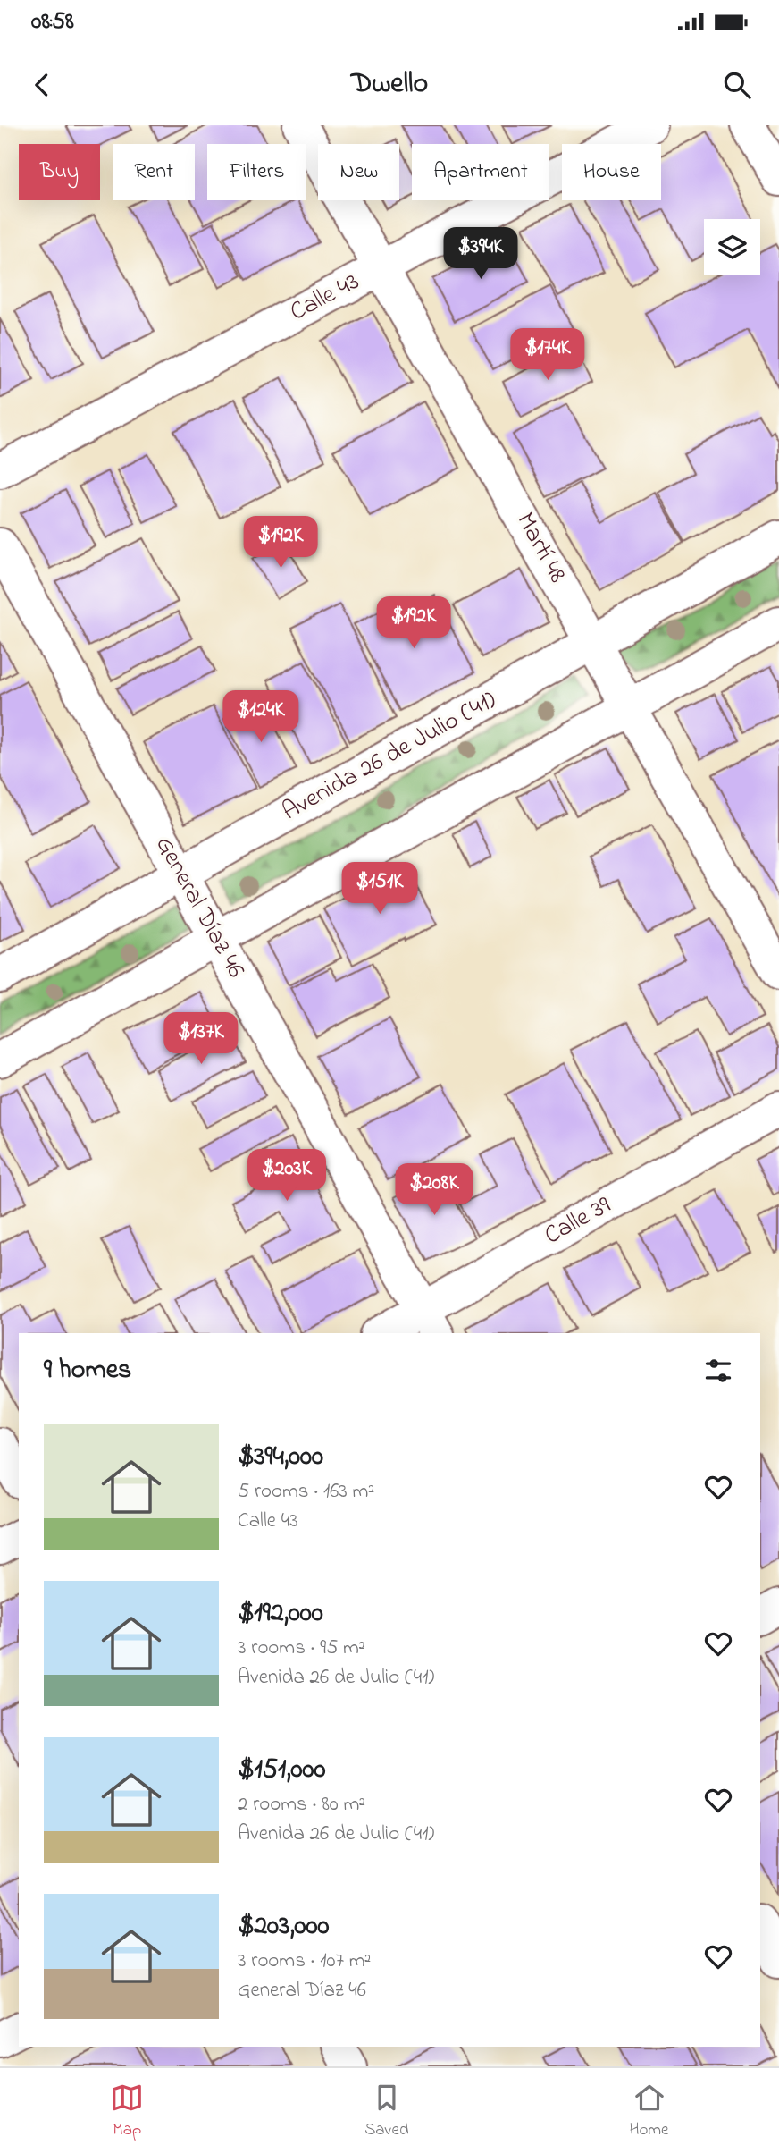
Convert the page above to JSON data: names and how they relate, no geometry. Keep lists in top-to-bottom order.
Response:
{
  "streets": {
    "street": [
      "Calle 43",
      "Martí 48",
      "Avenida 26 de Julio (41)",
      "General Díaz 46",
      "Calle 39"
    ]
  },
  "crossings": [
    ["Calle 43", "Martí 48"],
    ["Martí 48", "Avenida 26 de Julio (41)"],
    ["Avenida 26 de Julio (41)", "General Díaz 46"],
    ["General Díaz 46", "Calle 39"]
  ],
  "page": {
    "status": "08:58",
    "header": "Dwello",
    "chip": [
      "Buy",
      "Rent",
      "Filters",
      "New",
      "Apartment",
      "House"
    ],
    "price": [
      "$394K",
      "$174K",
      "$192K",
      "$192K",
      "$124K",
      "$151K",
      "$137K",
      "$203K",
      "$208K"
    ],
    "heading": "9 homes",
    "list": [
      {
        "name": "$394,000",
        "note": "5 rooms · 163 m² · Calle 43"
      },
      {
        "name": "$192,000",
        "note": "3 rooms · 95 m² · Avenida 26 de Julio (41)"
      },
      {
        "name": "$151,000",
        "note": "2 rooms · 80 m² · Avenida 26 de Julio (41)"
      },
      {
        "name": "$203,000",
        "note": "3 rooms · 107 m² · General Díaz 46"
      }
    ],
    "tabs": ["Map", "Saved", "Home"]
  }
}
